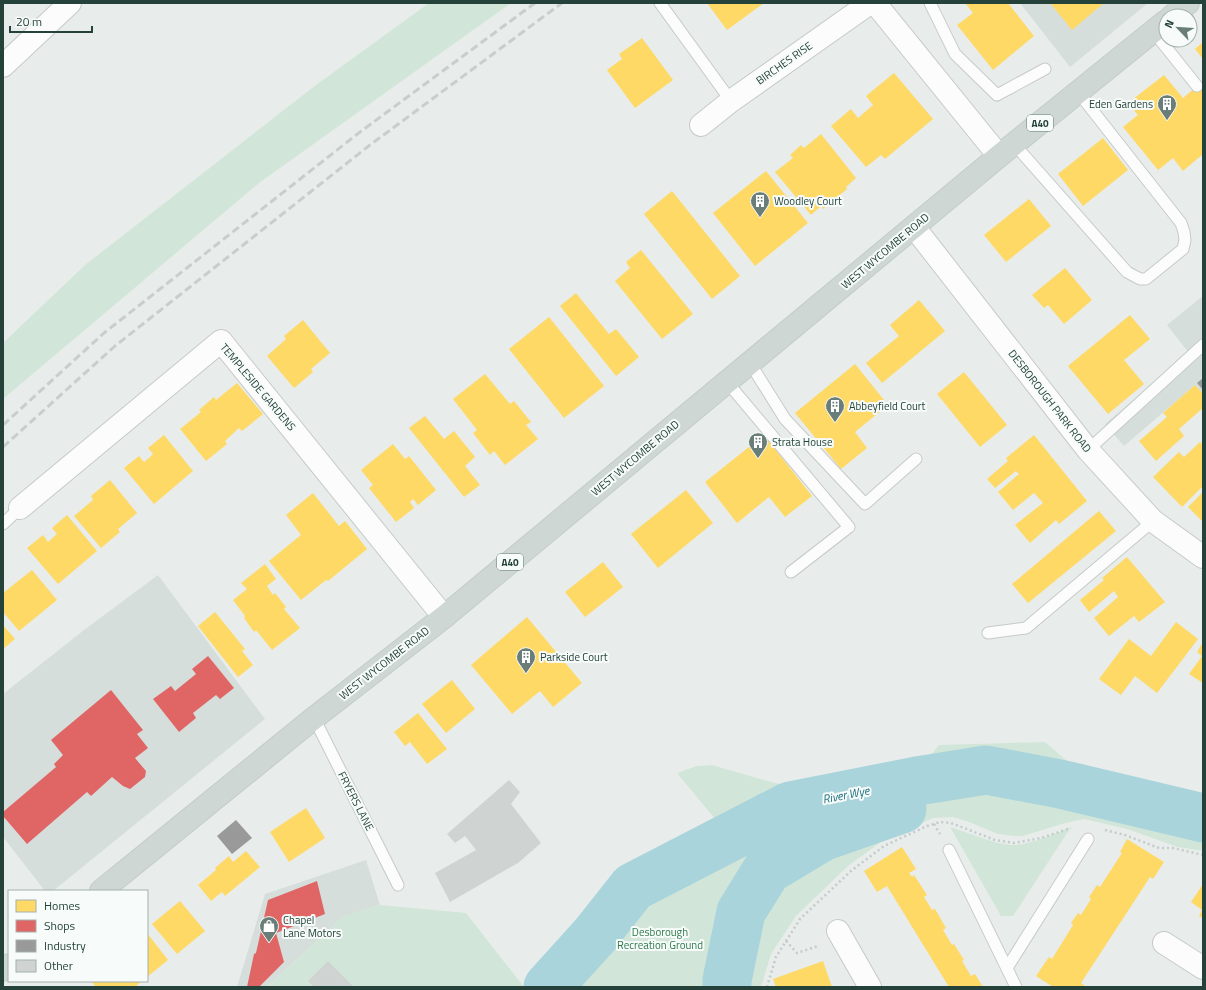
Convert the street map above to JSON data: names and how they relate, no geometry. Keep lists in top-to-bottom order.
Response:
{
  "streets": {
    "main road": ["A40", "WEST WYCOMBE ROAD"],
    "street": ["BIRCHES RISE", "TEMPLESIDE GARDENS", "DESBOROUGH PARK ROAD"],
    "lane": ["FRYERS LANE"]
  },
  "crossings": [
    ["WEST WYCOMBE ROAD", "TEMPLESIDE GARDENS"],
    ["WEST WYCOMBE ROAD", "DESBOROUGH PARK ROAD"],
    ["WEST WYCOMBE ROAD", "FRYERS LANE"]
  ],
  "water": ["River Wye"],
  "parks": ["Desborough Recreation Ground"],
  "places": {
    "building": [
      "Eden Gardens",
      "Woodley Court",
      "Abbeyfield Court",
      "Strata House",
      "Parkside Court"
    ],
    "shop": ["Chapel Lane Motors"]
  },
  "legend": [
    "Homes",
    "Shops",
    "Industry",
    "Other"
  ],
  "scale_bar": "20 m",
  "north": "top left"
}
